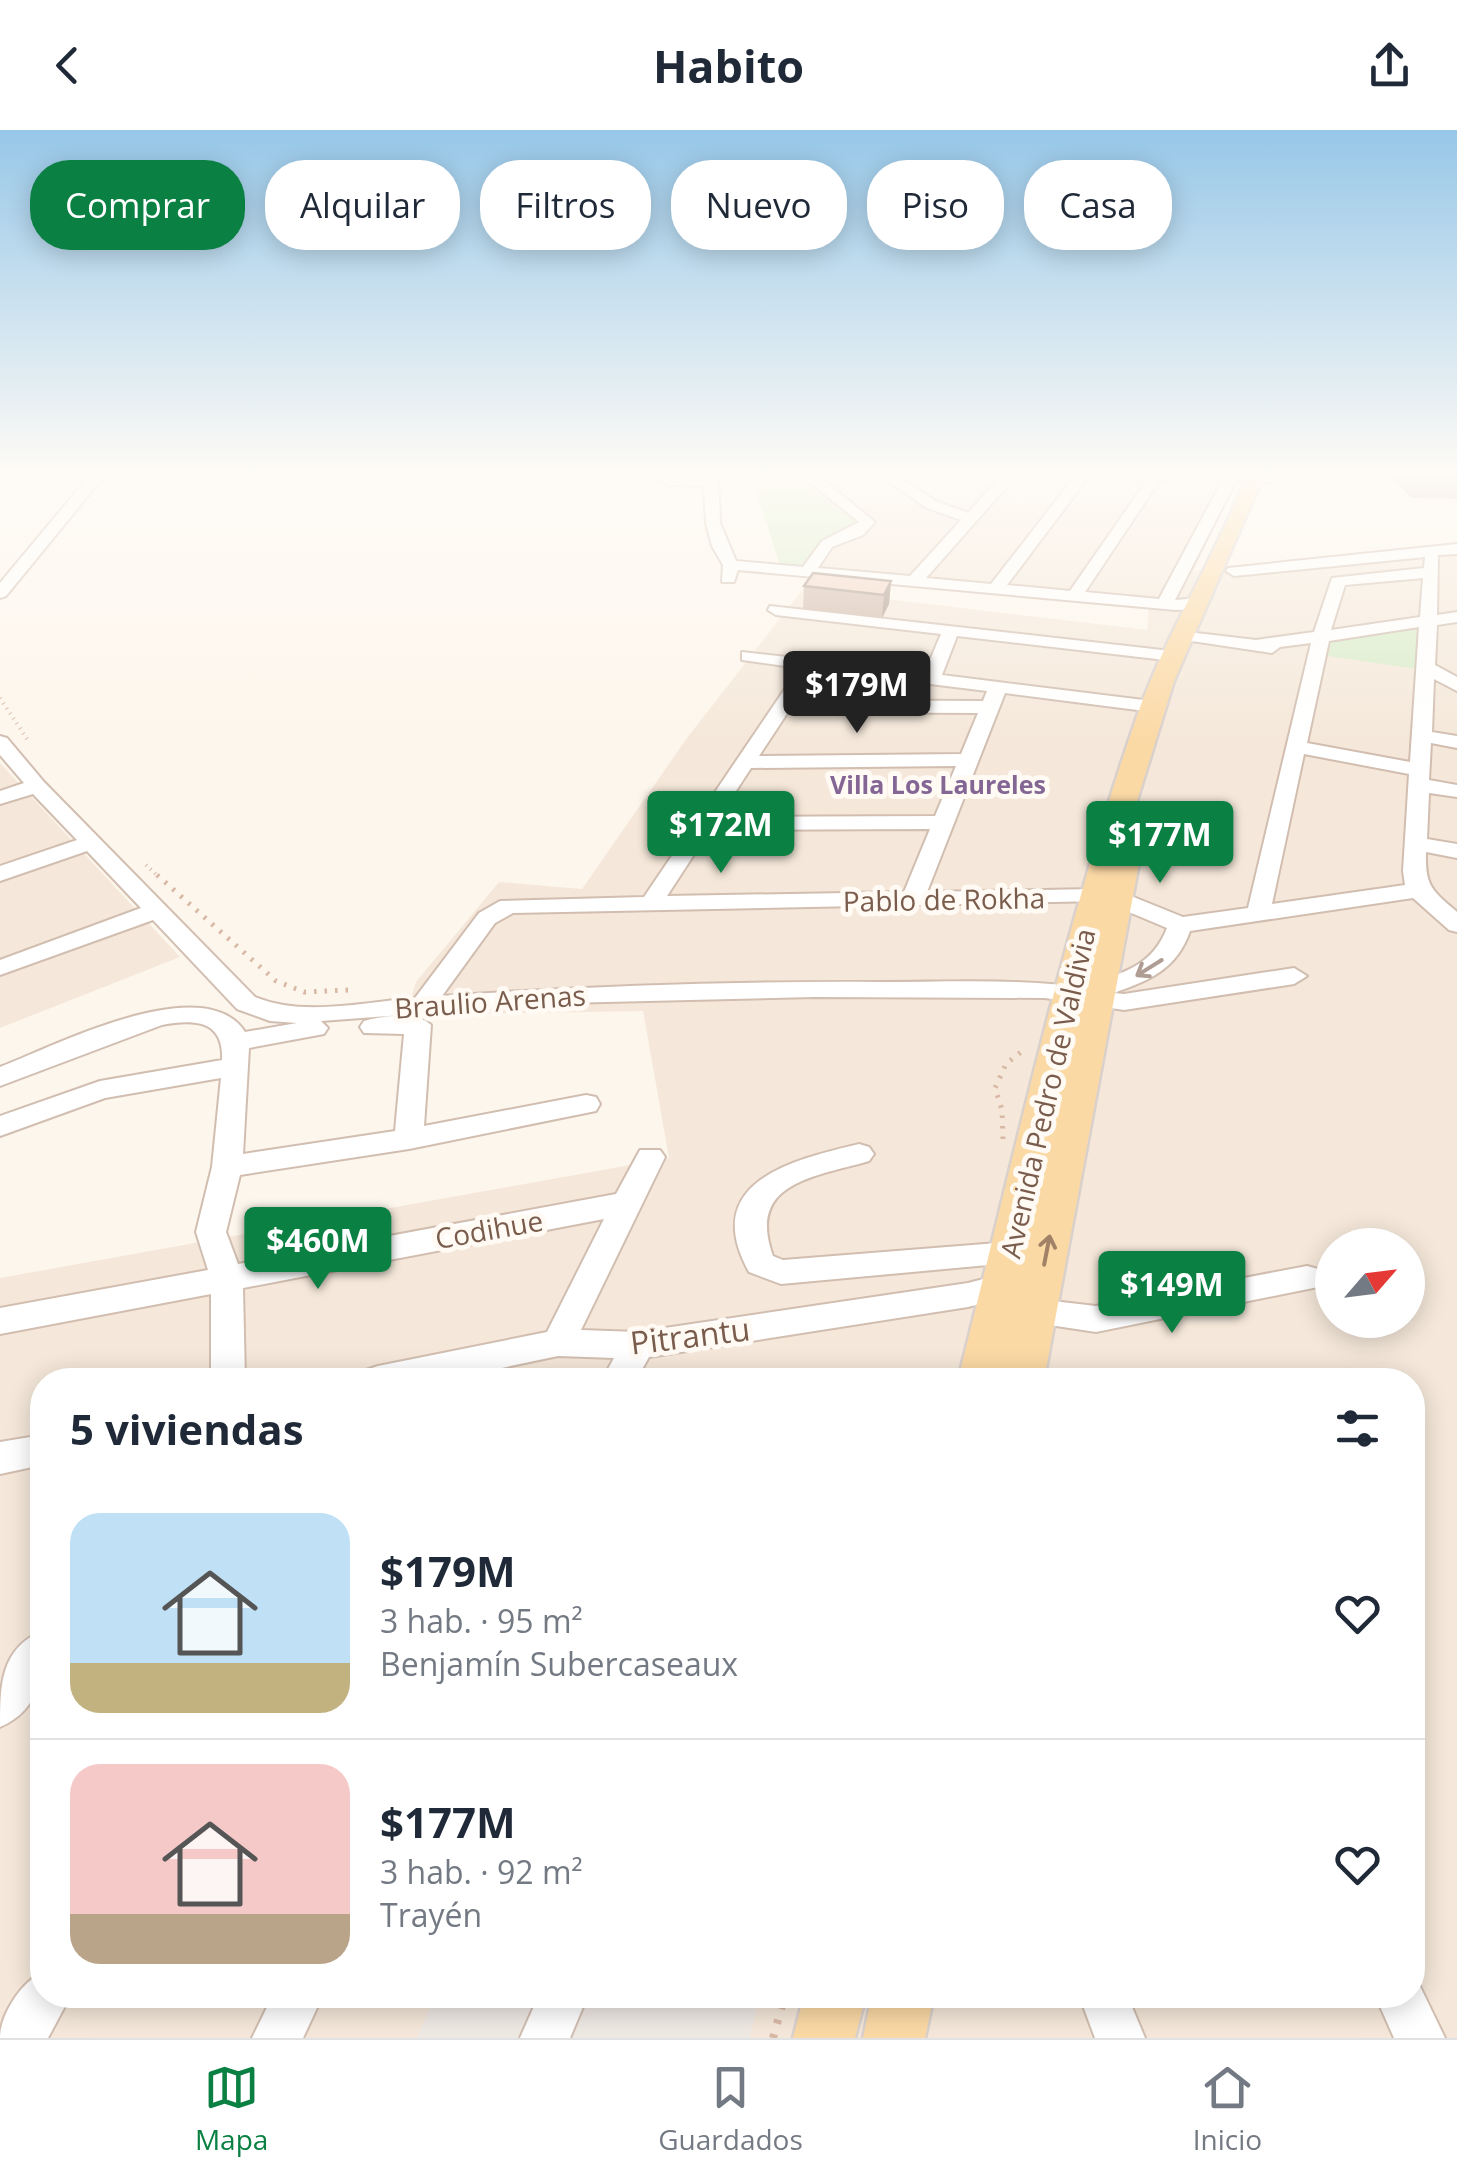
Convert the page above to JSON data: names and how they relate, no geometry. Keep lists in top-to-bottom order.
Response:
{
  "streets": {
    "main road": ["Avenida Pedro de Valdivia"],
    "street": [
      "Pablo de Rokha",
      "Braulio Arenas",
      "Codihue",
      "Pitrantu"
    ]
  },
  "crossings": [
    ["Pablo de Rokha", "Braulio Arenas"],
    ["Pablo de Rokha", "Avenida Pedro de Valdivia"],
    ["Braulio Arenas", "Avenida Pedro de Valdivia"],
    ["Avenida Pedro de Valdivia", "Pitrantu"]
  ],
  "districts": ["Villa Los Laureles"],
  "north": "top right",
  "page": {
    "header": "Habito",
    "chip": [
      "Comprar",
      "Alquilar",
      "Filtros",
      "Nuevo",
      "Piso",
      "Casa"
    ],
    "price": [
      "$179M",
      "$172M",
      "$177M",
      "$460M",
      "$149M"
    ],
    "heading": "5 viviendas",
    "list": [
      {
        "name": "$179M",
        "note": "3 hab. · 95 m² · Benjamín Subercaseaux"
      },
      {
        "name": "$177M",
        "note": "3 hab. · 92 m² · Trayén"
      }
    ],
    "tabs": ["Mapa", "Guardados", "Inicio"]
  }
}
